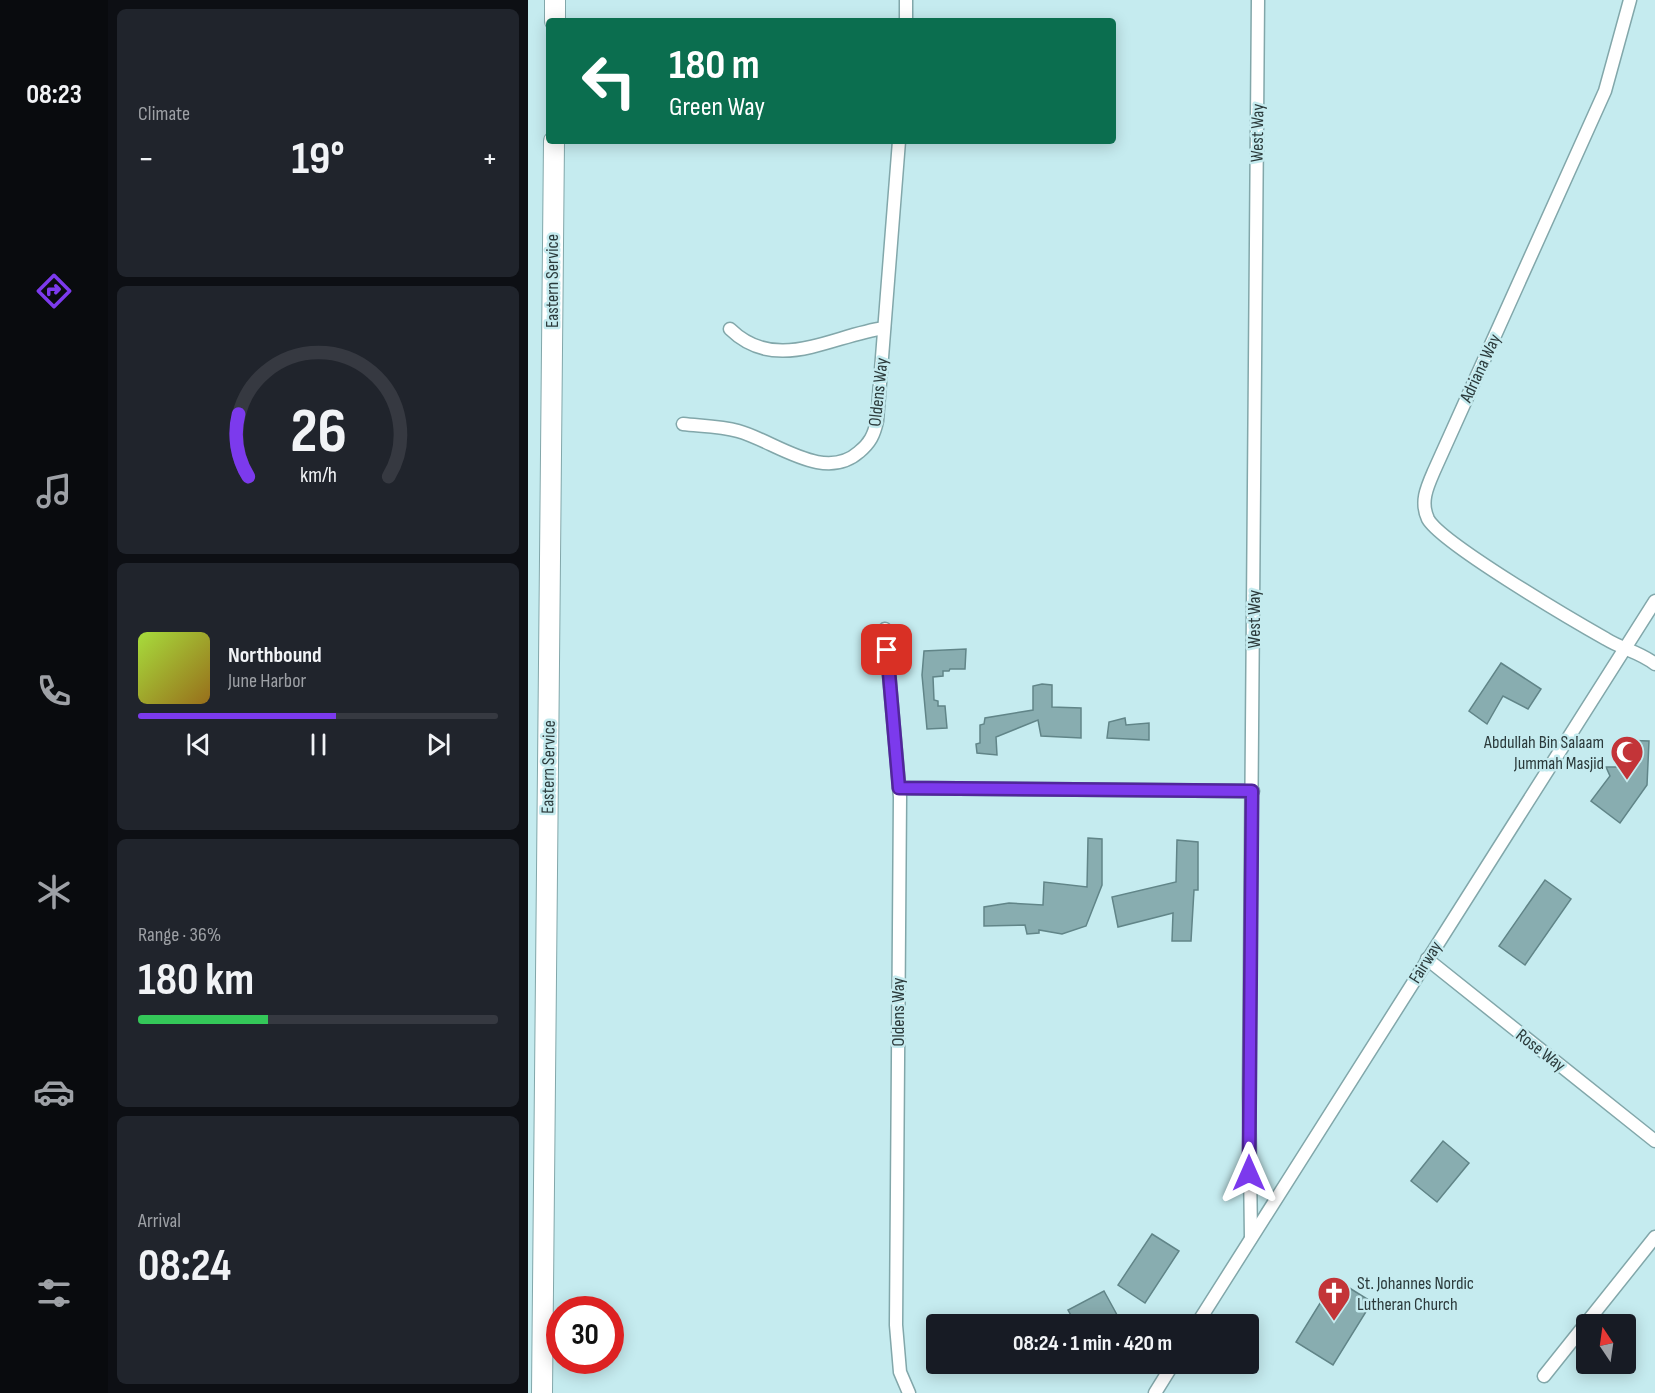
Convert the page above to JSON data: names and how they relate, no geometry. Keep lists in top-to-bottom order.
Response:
{
  "streets": {
    "main road": ["Eastern Service"],
    "street": [
      "West Way",
      "Adriana Way",
      "Oldens Way",
      "Fairway",
      "Rose Way"
    ]
  },
  "crossings": [
    ["West Way", "Fairway"],
    ["Adriana Way", "Fairway"],
    ["Fairway", "Rose Way"]
  ],
  "places": {
    "mosque": ["Abdullah Bin Salaam Jummah Masjid"],
    "church": ["St. Johannes Nordic Lutheran Church"]
  },
  "north": "top",
  "page": {
    "tabs": "08:23",
    "tile": [
      "Climate",
      ["Range · 36%", "180 km"],
      ["Arrival", "08:24"]
    ],
    "turn": ["180 m", "Green Way"],
    "heat": ["−", "19°", "+"],
    "song": ["Northbound", "June Harbor"],
    "limit": "30",
    "trip": "08:24 · 1 min · 420 m",
    "gauge": ["26", "km/h"]
  }
}
